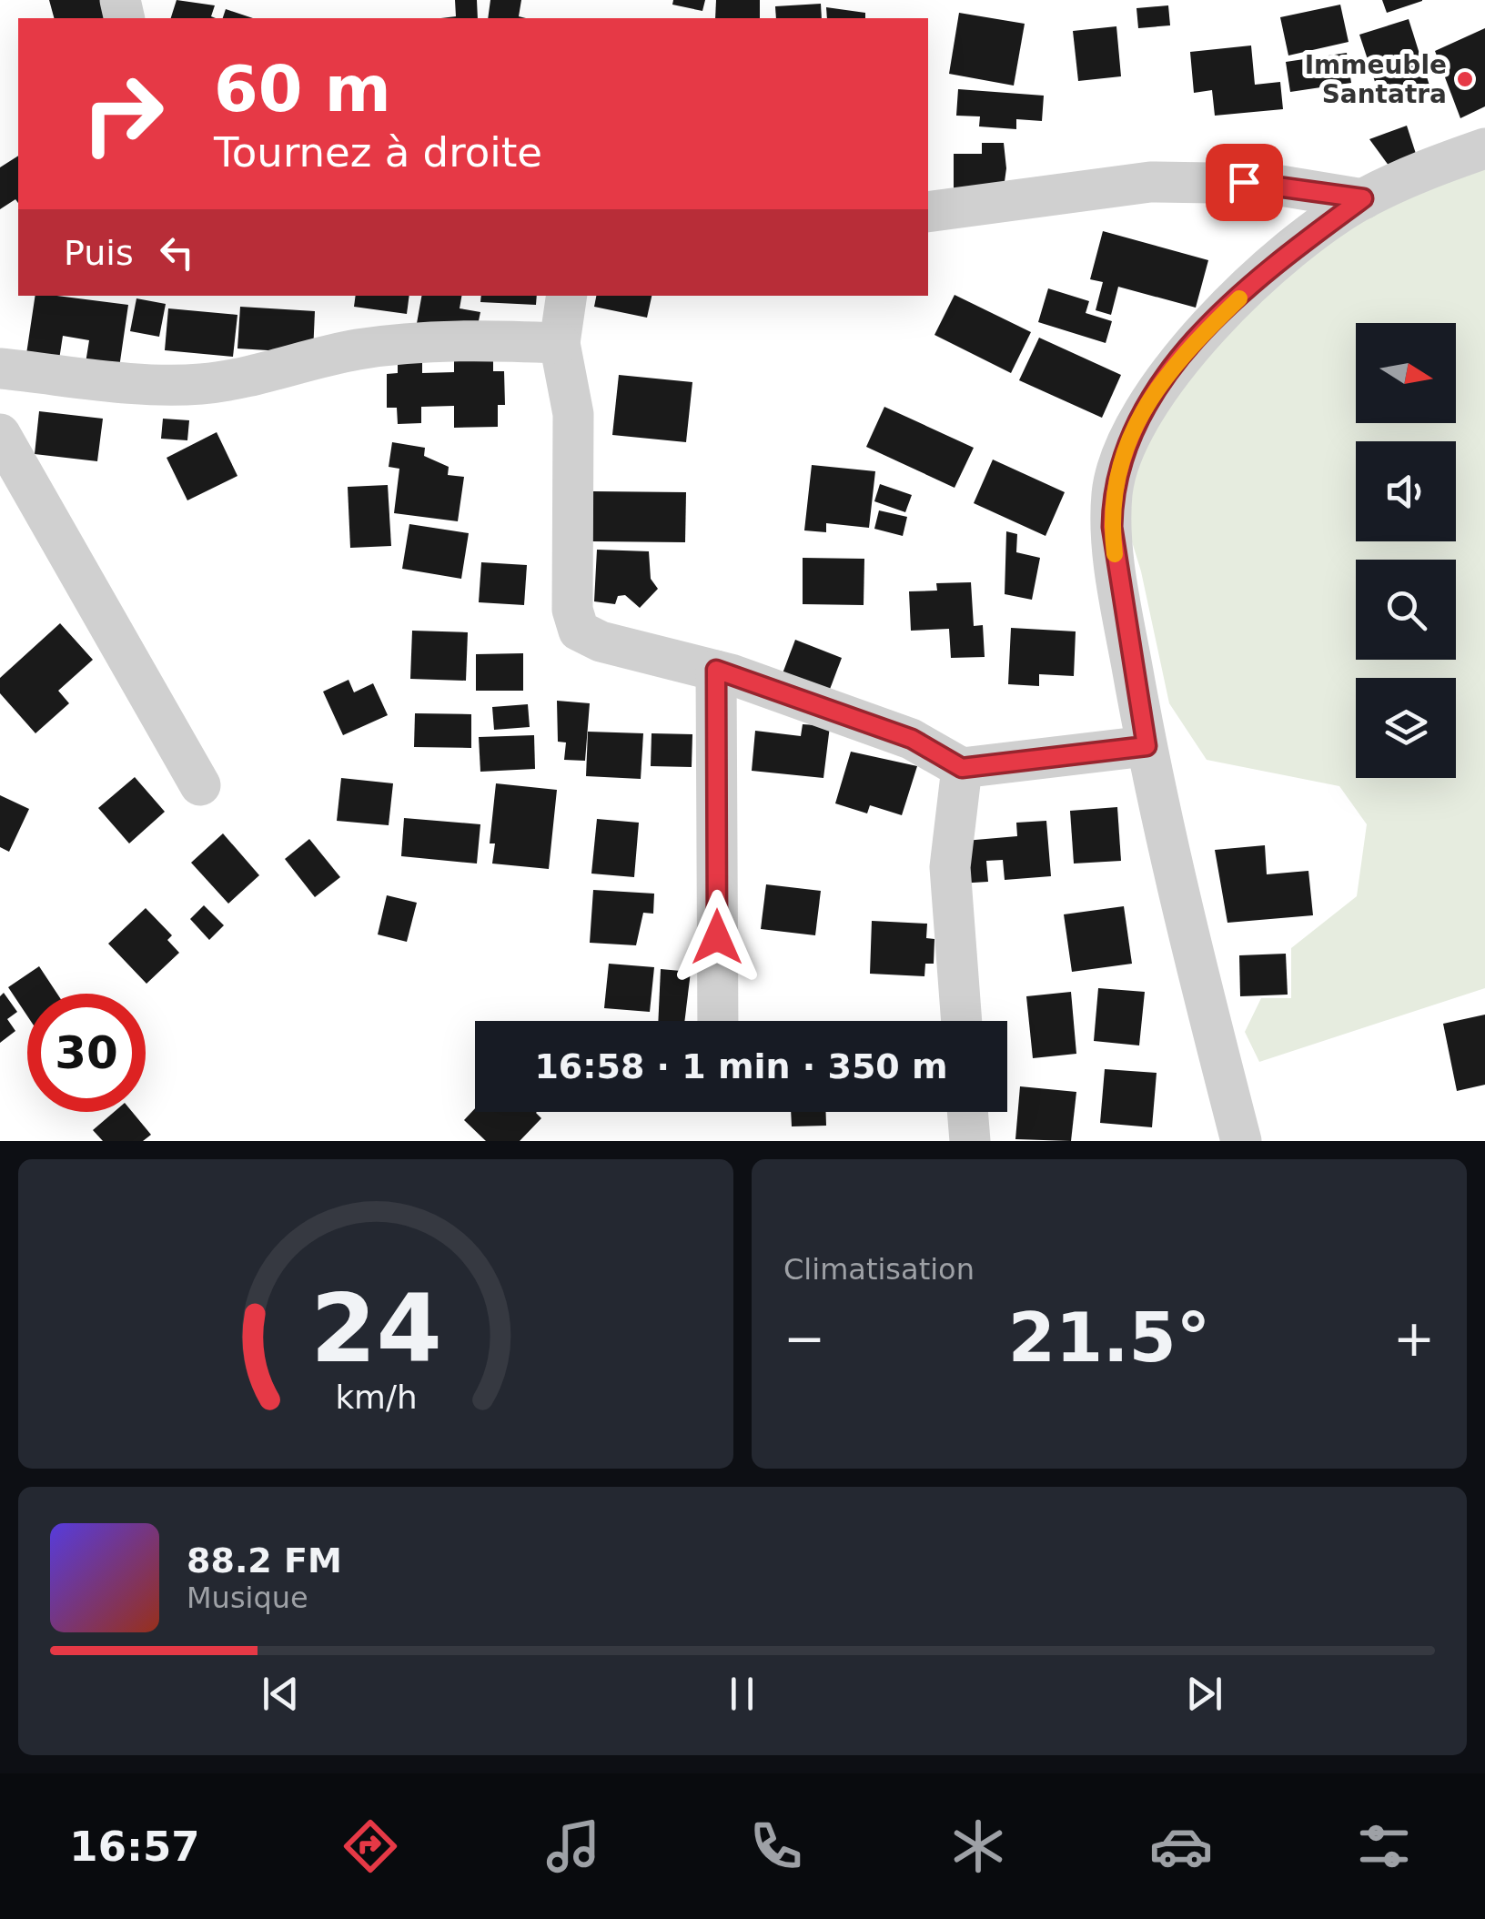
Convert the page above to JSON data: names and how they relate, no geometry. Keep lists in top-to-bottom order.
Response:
{
  "places": ["Immeuble Santatra"],
  "north": "right",
  "page": {
    "turn": ["60 m", "Tournez à droite"],
    "then": "Puis",
    "limit": "30",
    "trip": "16:58 · 1 min · 350 m",
    "tile": "Climatisation",
    "heat": ["−", "21.5°", "+"],
    "song": ["88.2 FM", "Musique"],
    "tabs": "16:57",
    "gauge": ["24", "km/h"]
  }
}
